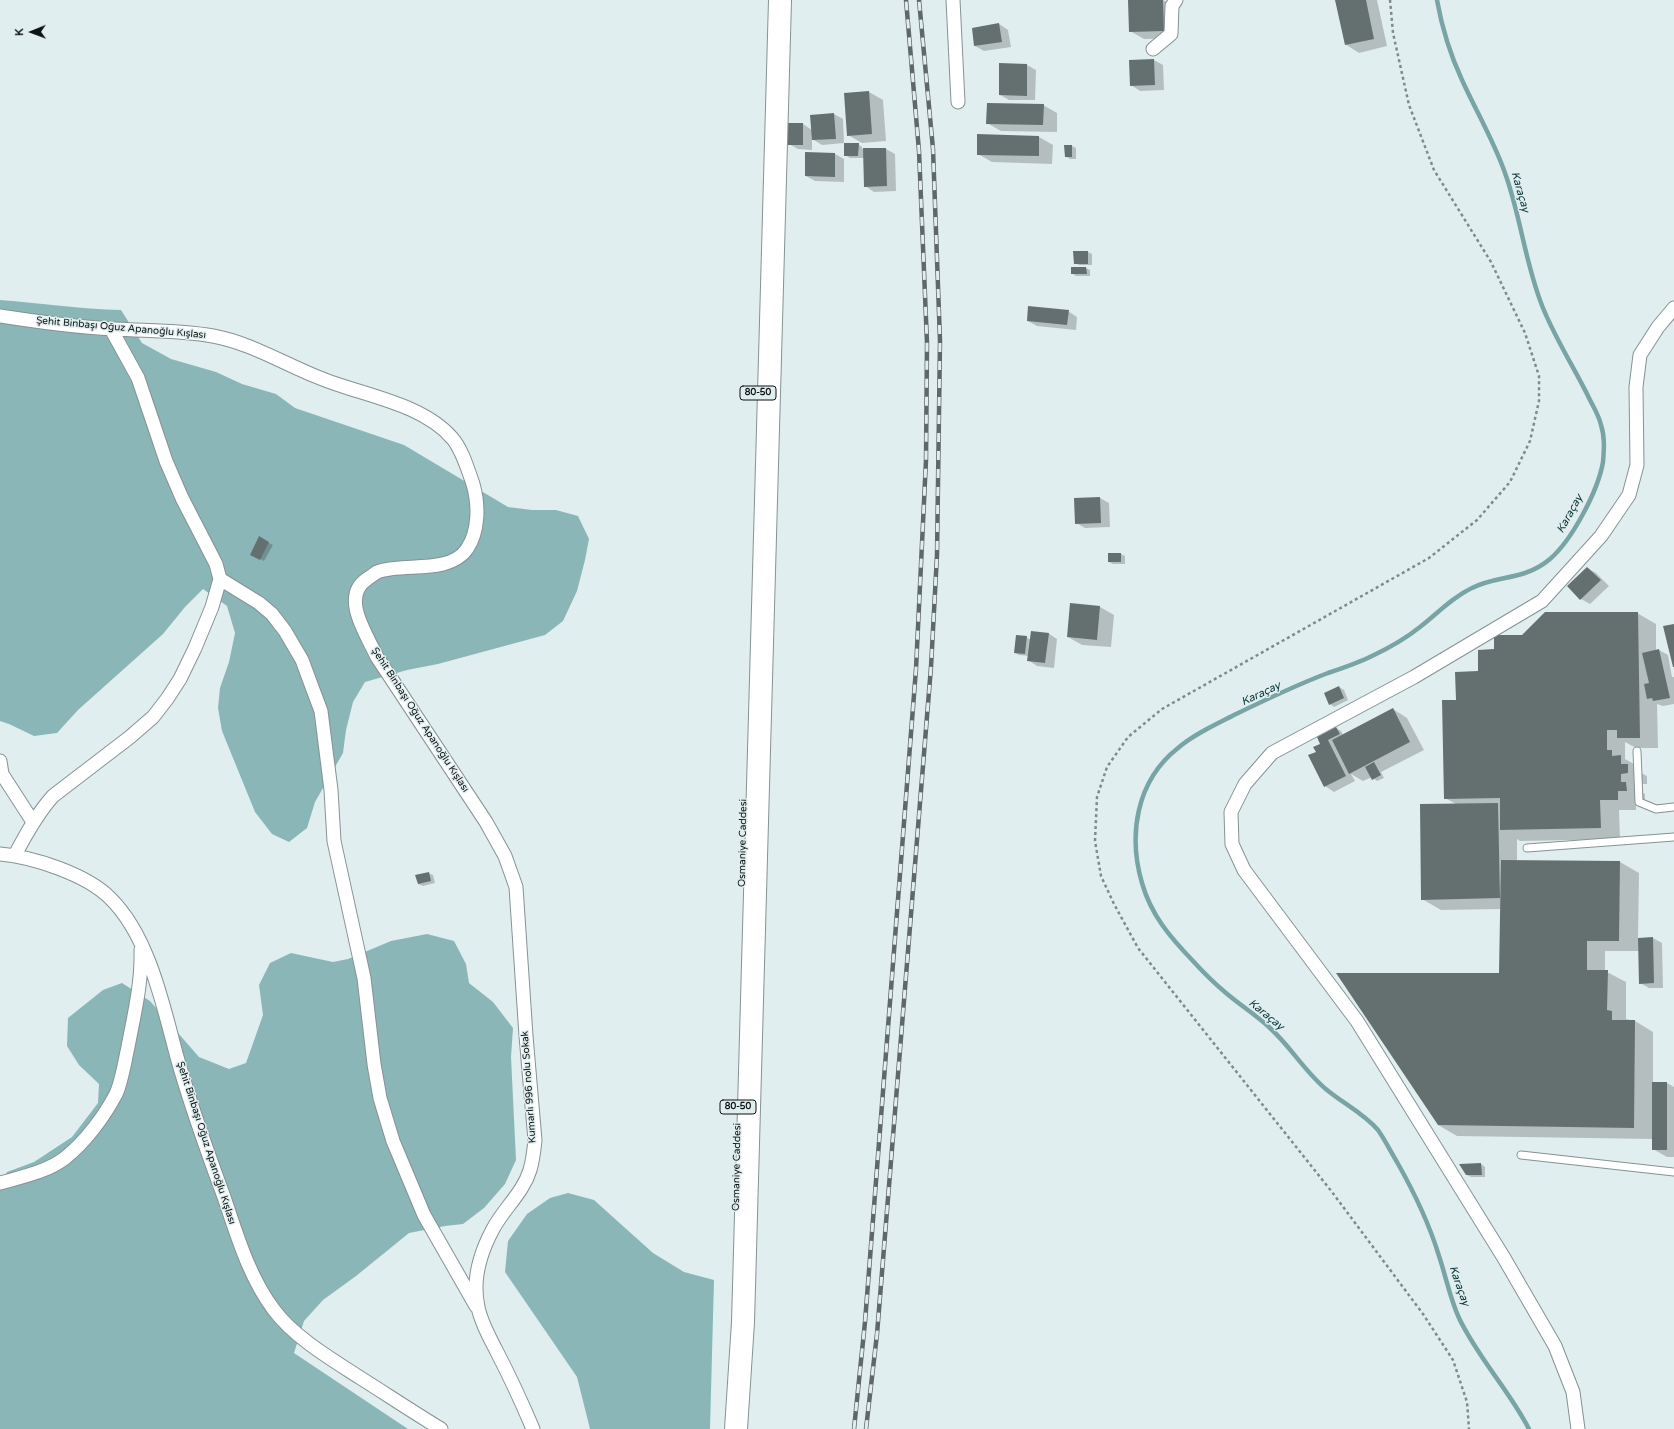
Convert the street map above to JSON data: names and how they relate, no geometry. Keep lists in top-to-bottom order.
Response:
{
  "streets": {
    "highway": ["80-50", "Osmaniye Caddesi"],
    "street": ["Şehit Binbaşı Oğuz Apanoğlu Kışlası", "Kumarlı 996 nolu Sokak"]
  },
  "crossings": [
    ["Şehit Binbaşı Oğuz Apanoğlu Kışlası", "Kumarlı 996 nolu Sokak"]
  ],
  "water": ["Karaçay"],
  "north": "left"
}
